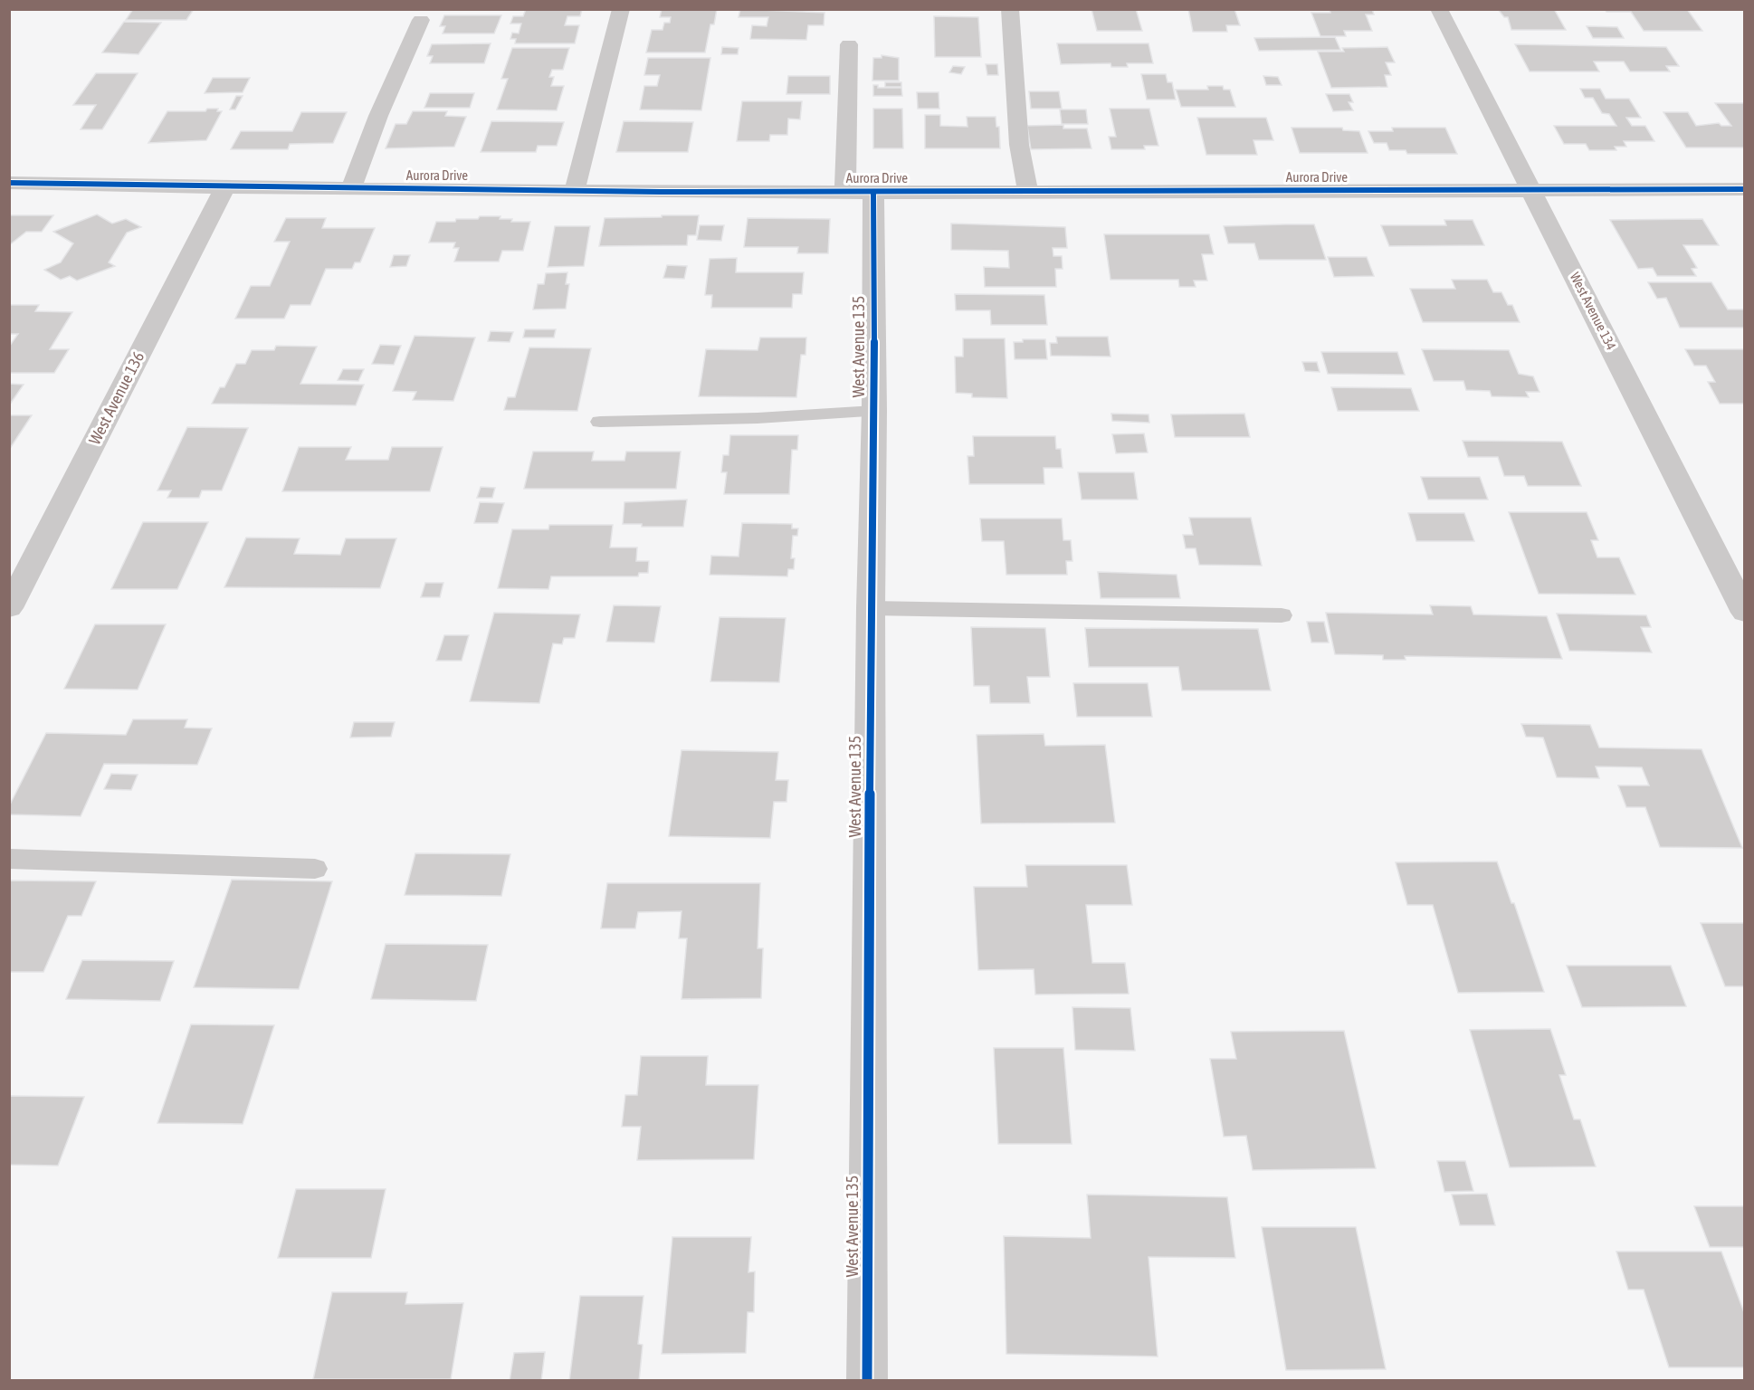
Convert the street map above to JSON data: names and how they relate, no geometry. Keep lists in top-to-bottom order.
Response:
{
  "streets": {
    "street": [
      "Aurora Drive",
      "West Avenue 134",
      "West Avenue 135",
      "West Avenue 136"
    ]
  },
  "crossings": [
    ["Aurora Drive", "West Avenue 134"],
    ["Aurora Drive", "West Avenue 135"],
    ["Aurora Drive", "West Avenue 136"]
  ]
}
